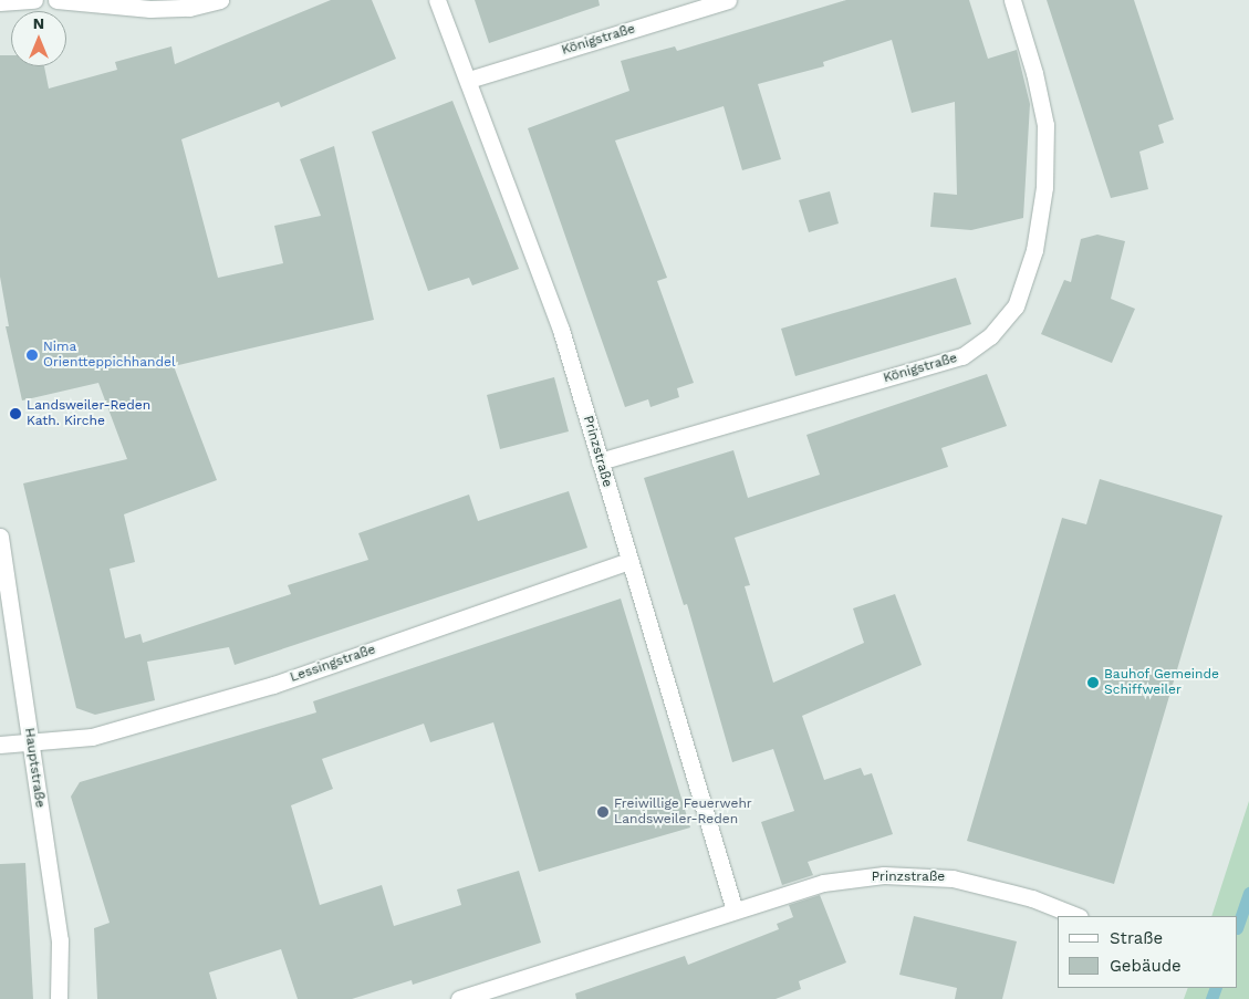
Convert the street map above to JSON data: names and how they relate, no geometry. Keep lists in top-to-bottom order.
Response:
{
  "streets": {
    "street": [
      "Königstraße",
      "Prinzstraße",
      "Lessingstraße",
      "Hauptstraße"
    ]
  },
  "crossings": [
    ["Königstraße", "Prinzstraße"],
    ["Prinzstraße", "Lessingstraße"],
    ["Lessingstraße", "Hauptstraße"]
  ],
  "places": [
    "Nima Orientteppichhandel",
    "Landsweiler-Reden Kath. Kirche",
    "Bauhof Gemeinde Schiffweiler",
    "Freiwillige Feuerwehr Landsweiler-Reden"
  ],
  "legend": ["Straße", "Gebäude"],
  "north": "top"
}
